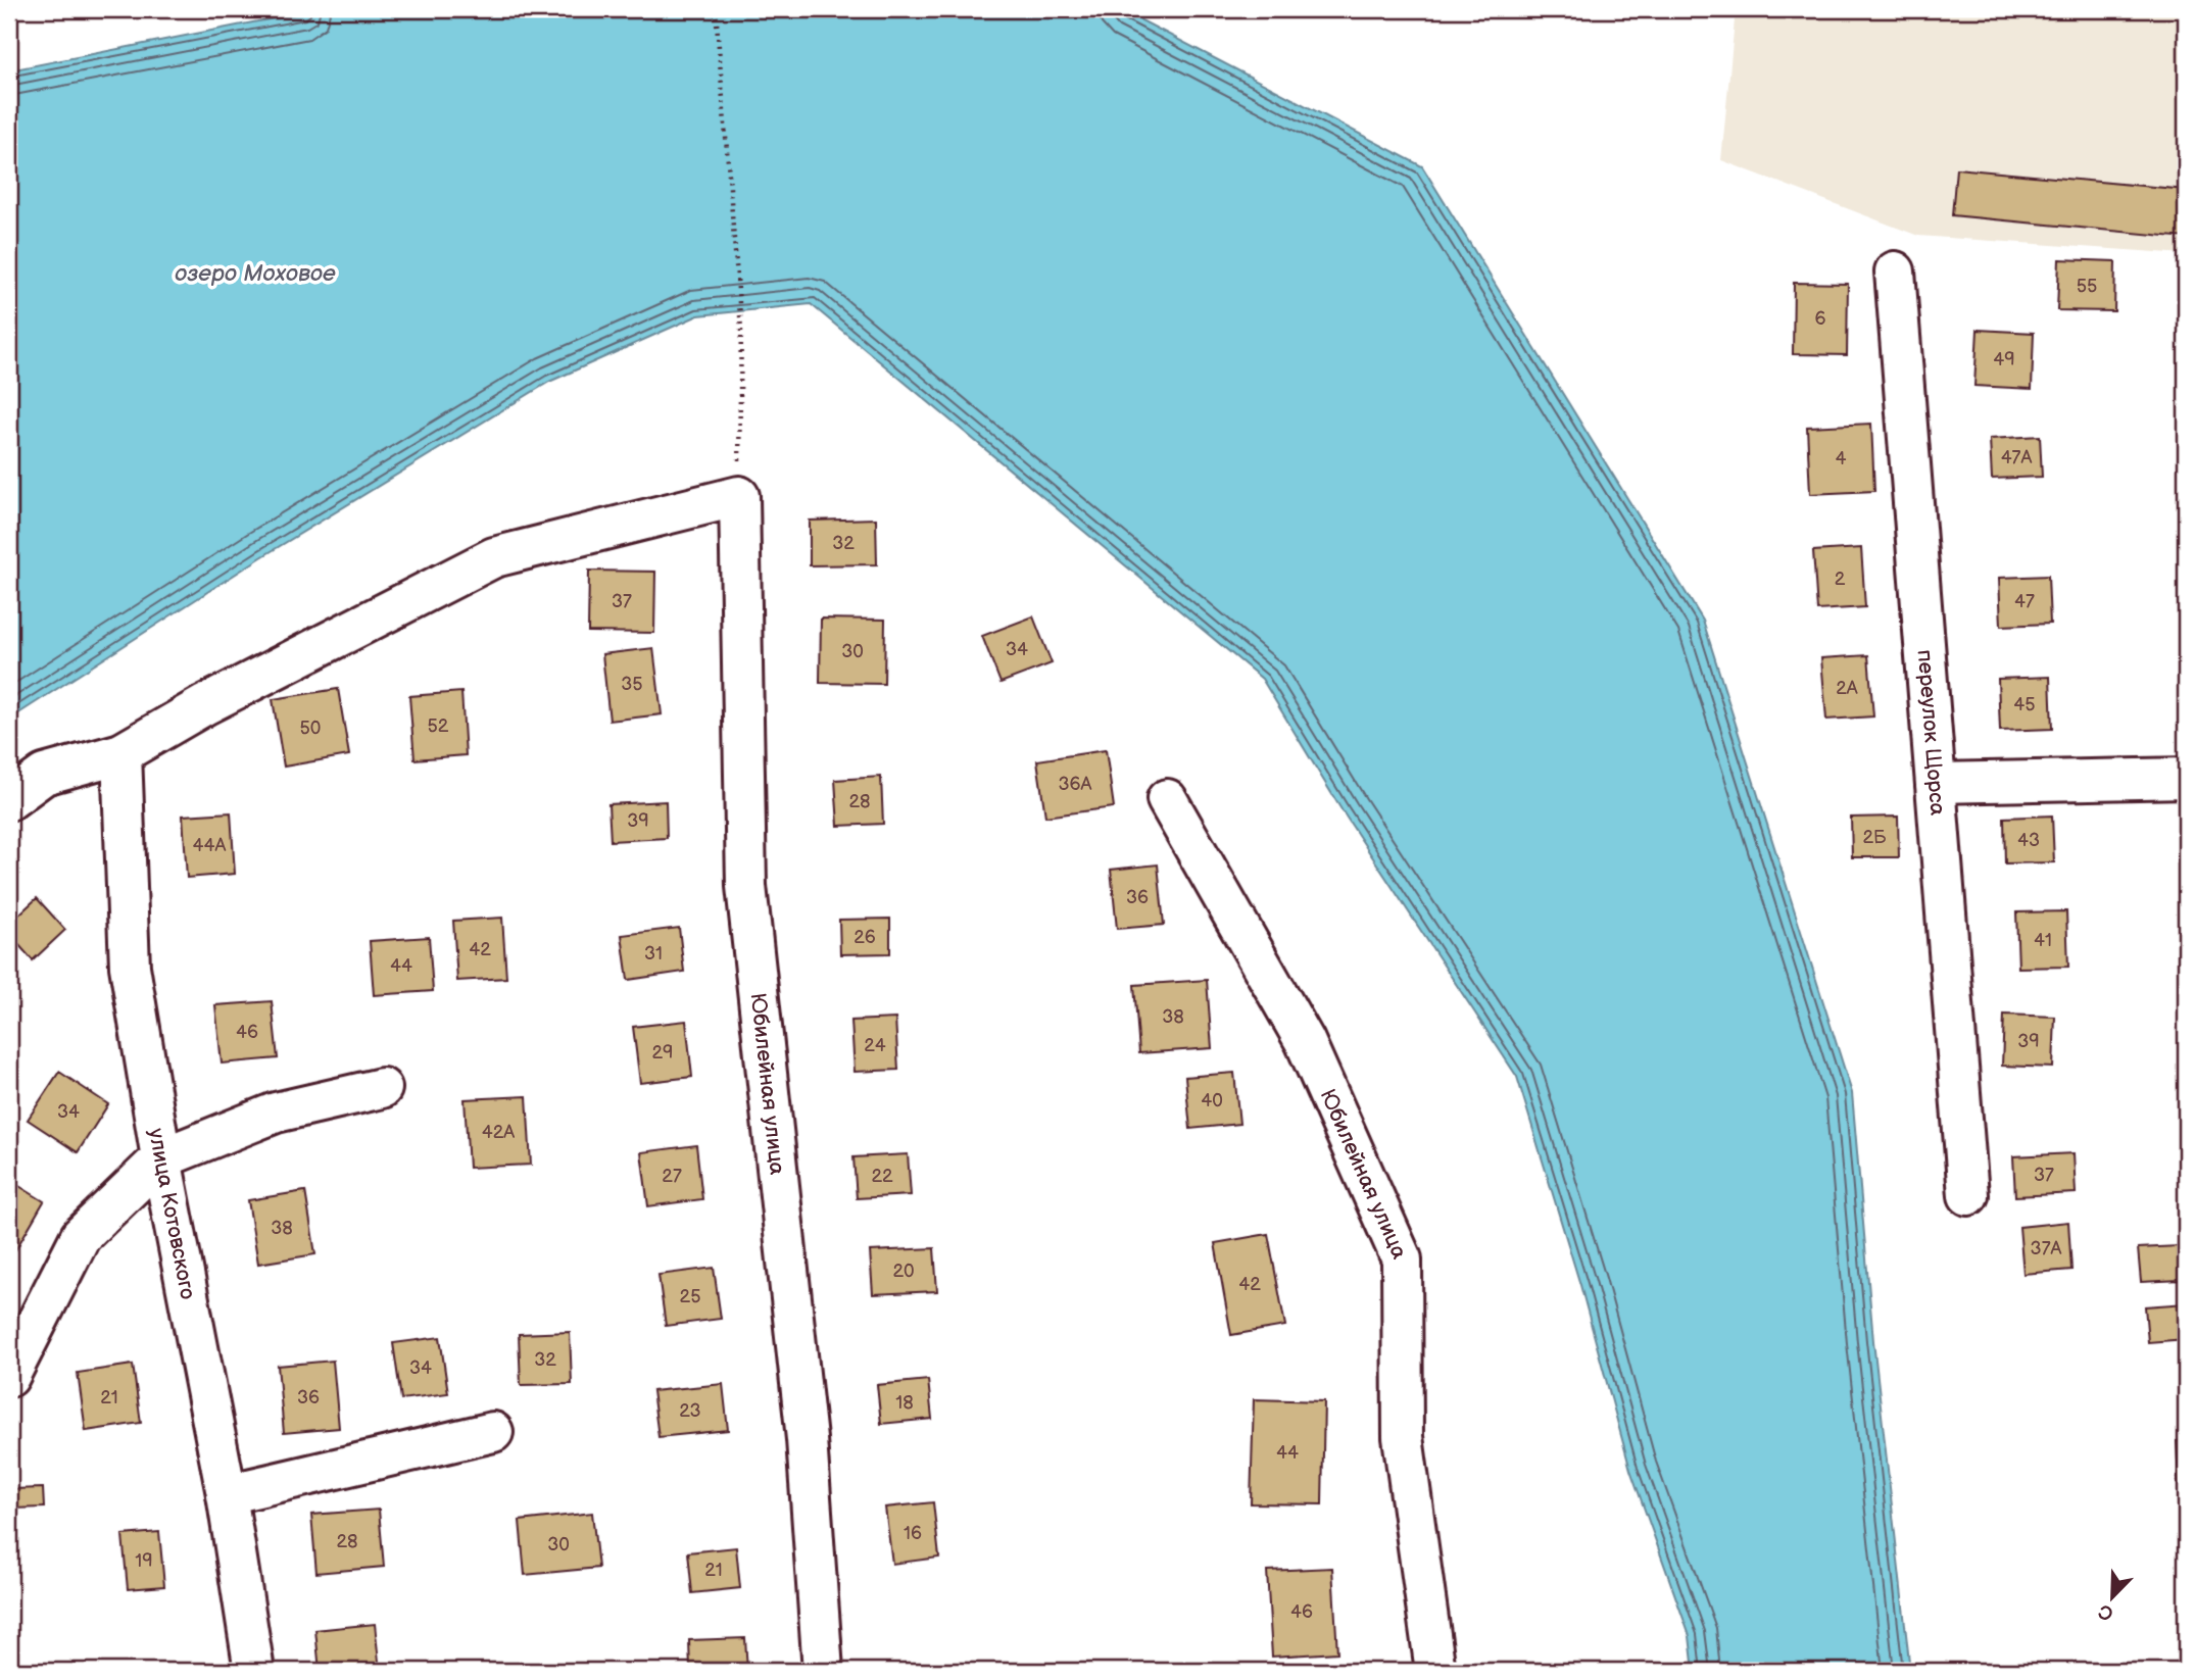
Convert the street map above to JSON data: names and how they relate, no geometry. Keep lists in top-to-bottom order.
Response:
{
  "streets": {
    "street": ["переулок Щорса", "Юбилейная улица", "улица Котовского"]
  },
  "water": ["озеро Моховое"],
  "house_numbers": [
    "55",
    "6",
    "49",
    "47А",
    "4",
    "32",
    "2",
    "37",
    "47",
    "34",
    "30",
    "35",
    "2А",
    "45",
    "52",
    "50",
    "36А",
    "28",
    "39",
    "2Б",
    "43",
    "44А",
    "36",
    "26",
    "41",
    "42",
    "31",
    "44",
    "38",
    "46",
    "39",
    "24",
    "29",
    "40",
    "34",
    "42А",
    "37",
    "27",
    "22",
    "38",
    "37А",
    "20",
    "42",
    "25",
    "32",
    "34",
    "21",
    "36",
    "18",
    "23",
    "44",
    "16",
    "28",
    "30",
    "19",
    "21",
    "46"
  ],
  "north": "bottom left"
}
